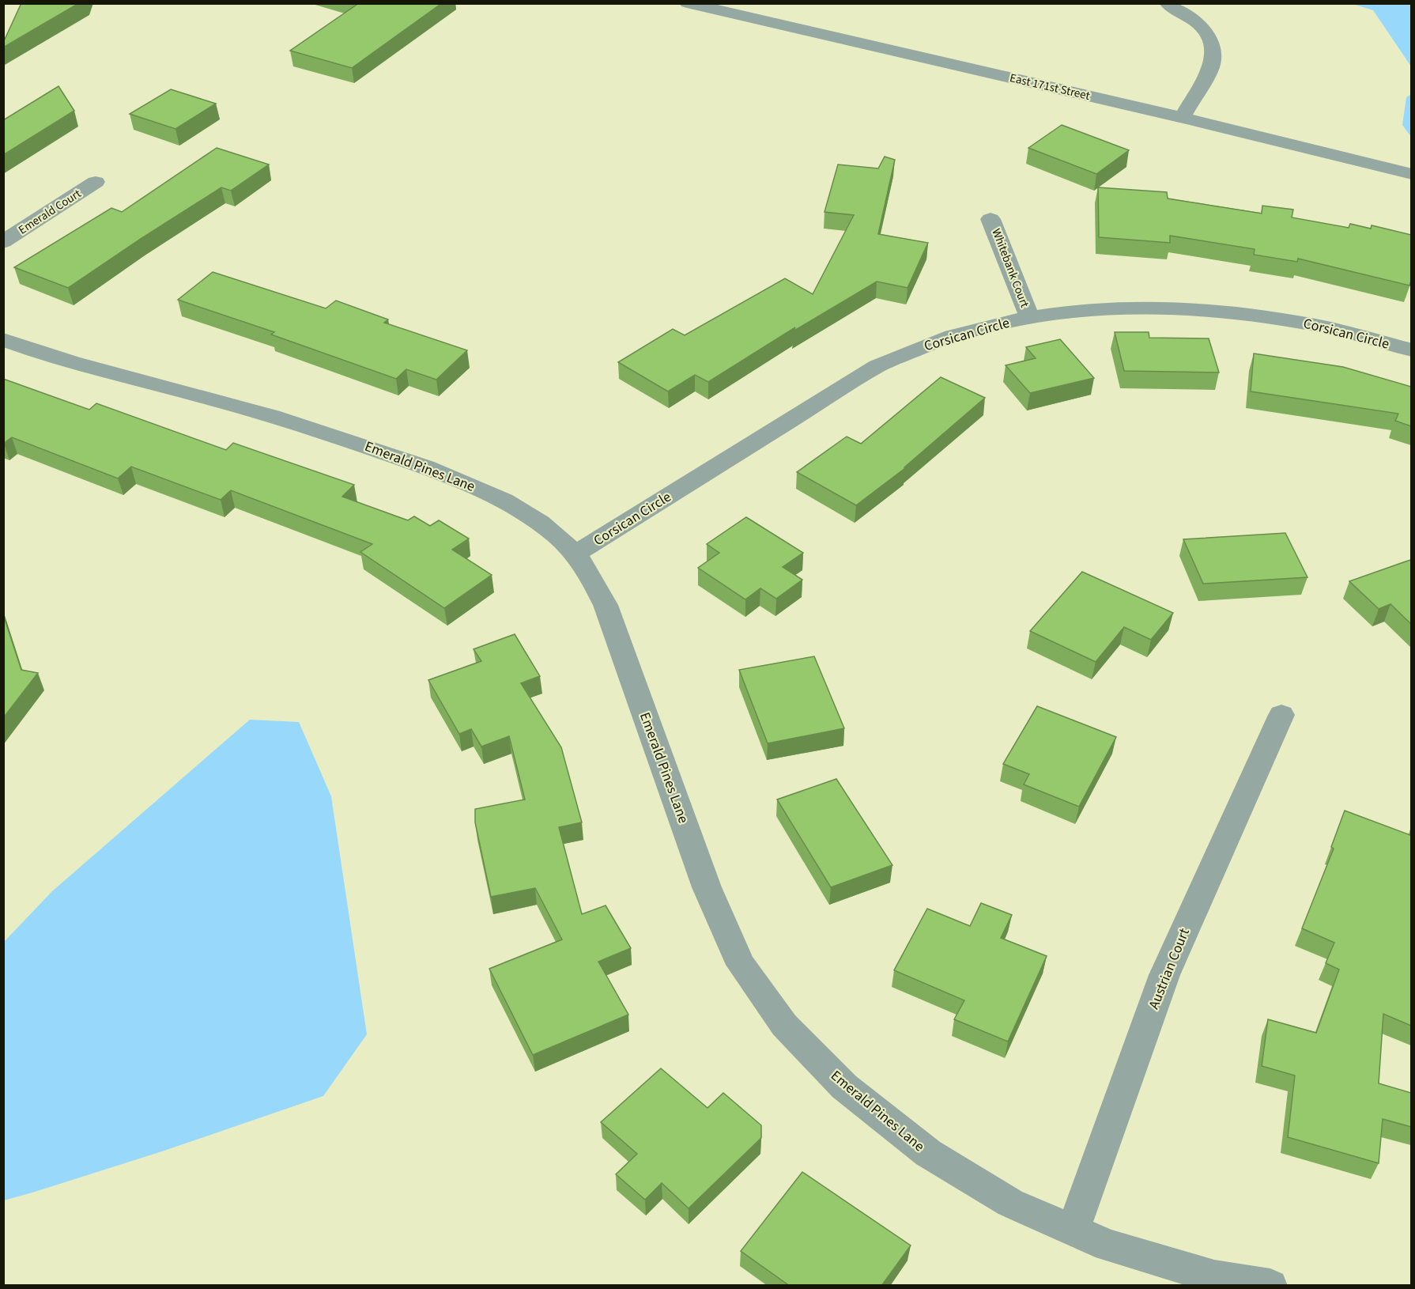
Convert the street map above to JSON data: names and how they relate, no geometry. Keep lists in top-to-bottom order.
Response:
{
  "streets": {
    "street": [
      "East 171st Street",
      "Emerald Court",
      "Whitebank Court",
      "Corsican Circle",
      "Emerald Pines Lane",
      "Austrian Court"
    ]
  },
  "crossings": [
    ["Whitebank Court", "Corsican Circle"],
    ["Corsican Circle", "Emerald Pines Lane"],
    ["Emerald Pines Lane", "Austrian Court"]
  ]
}
